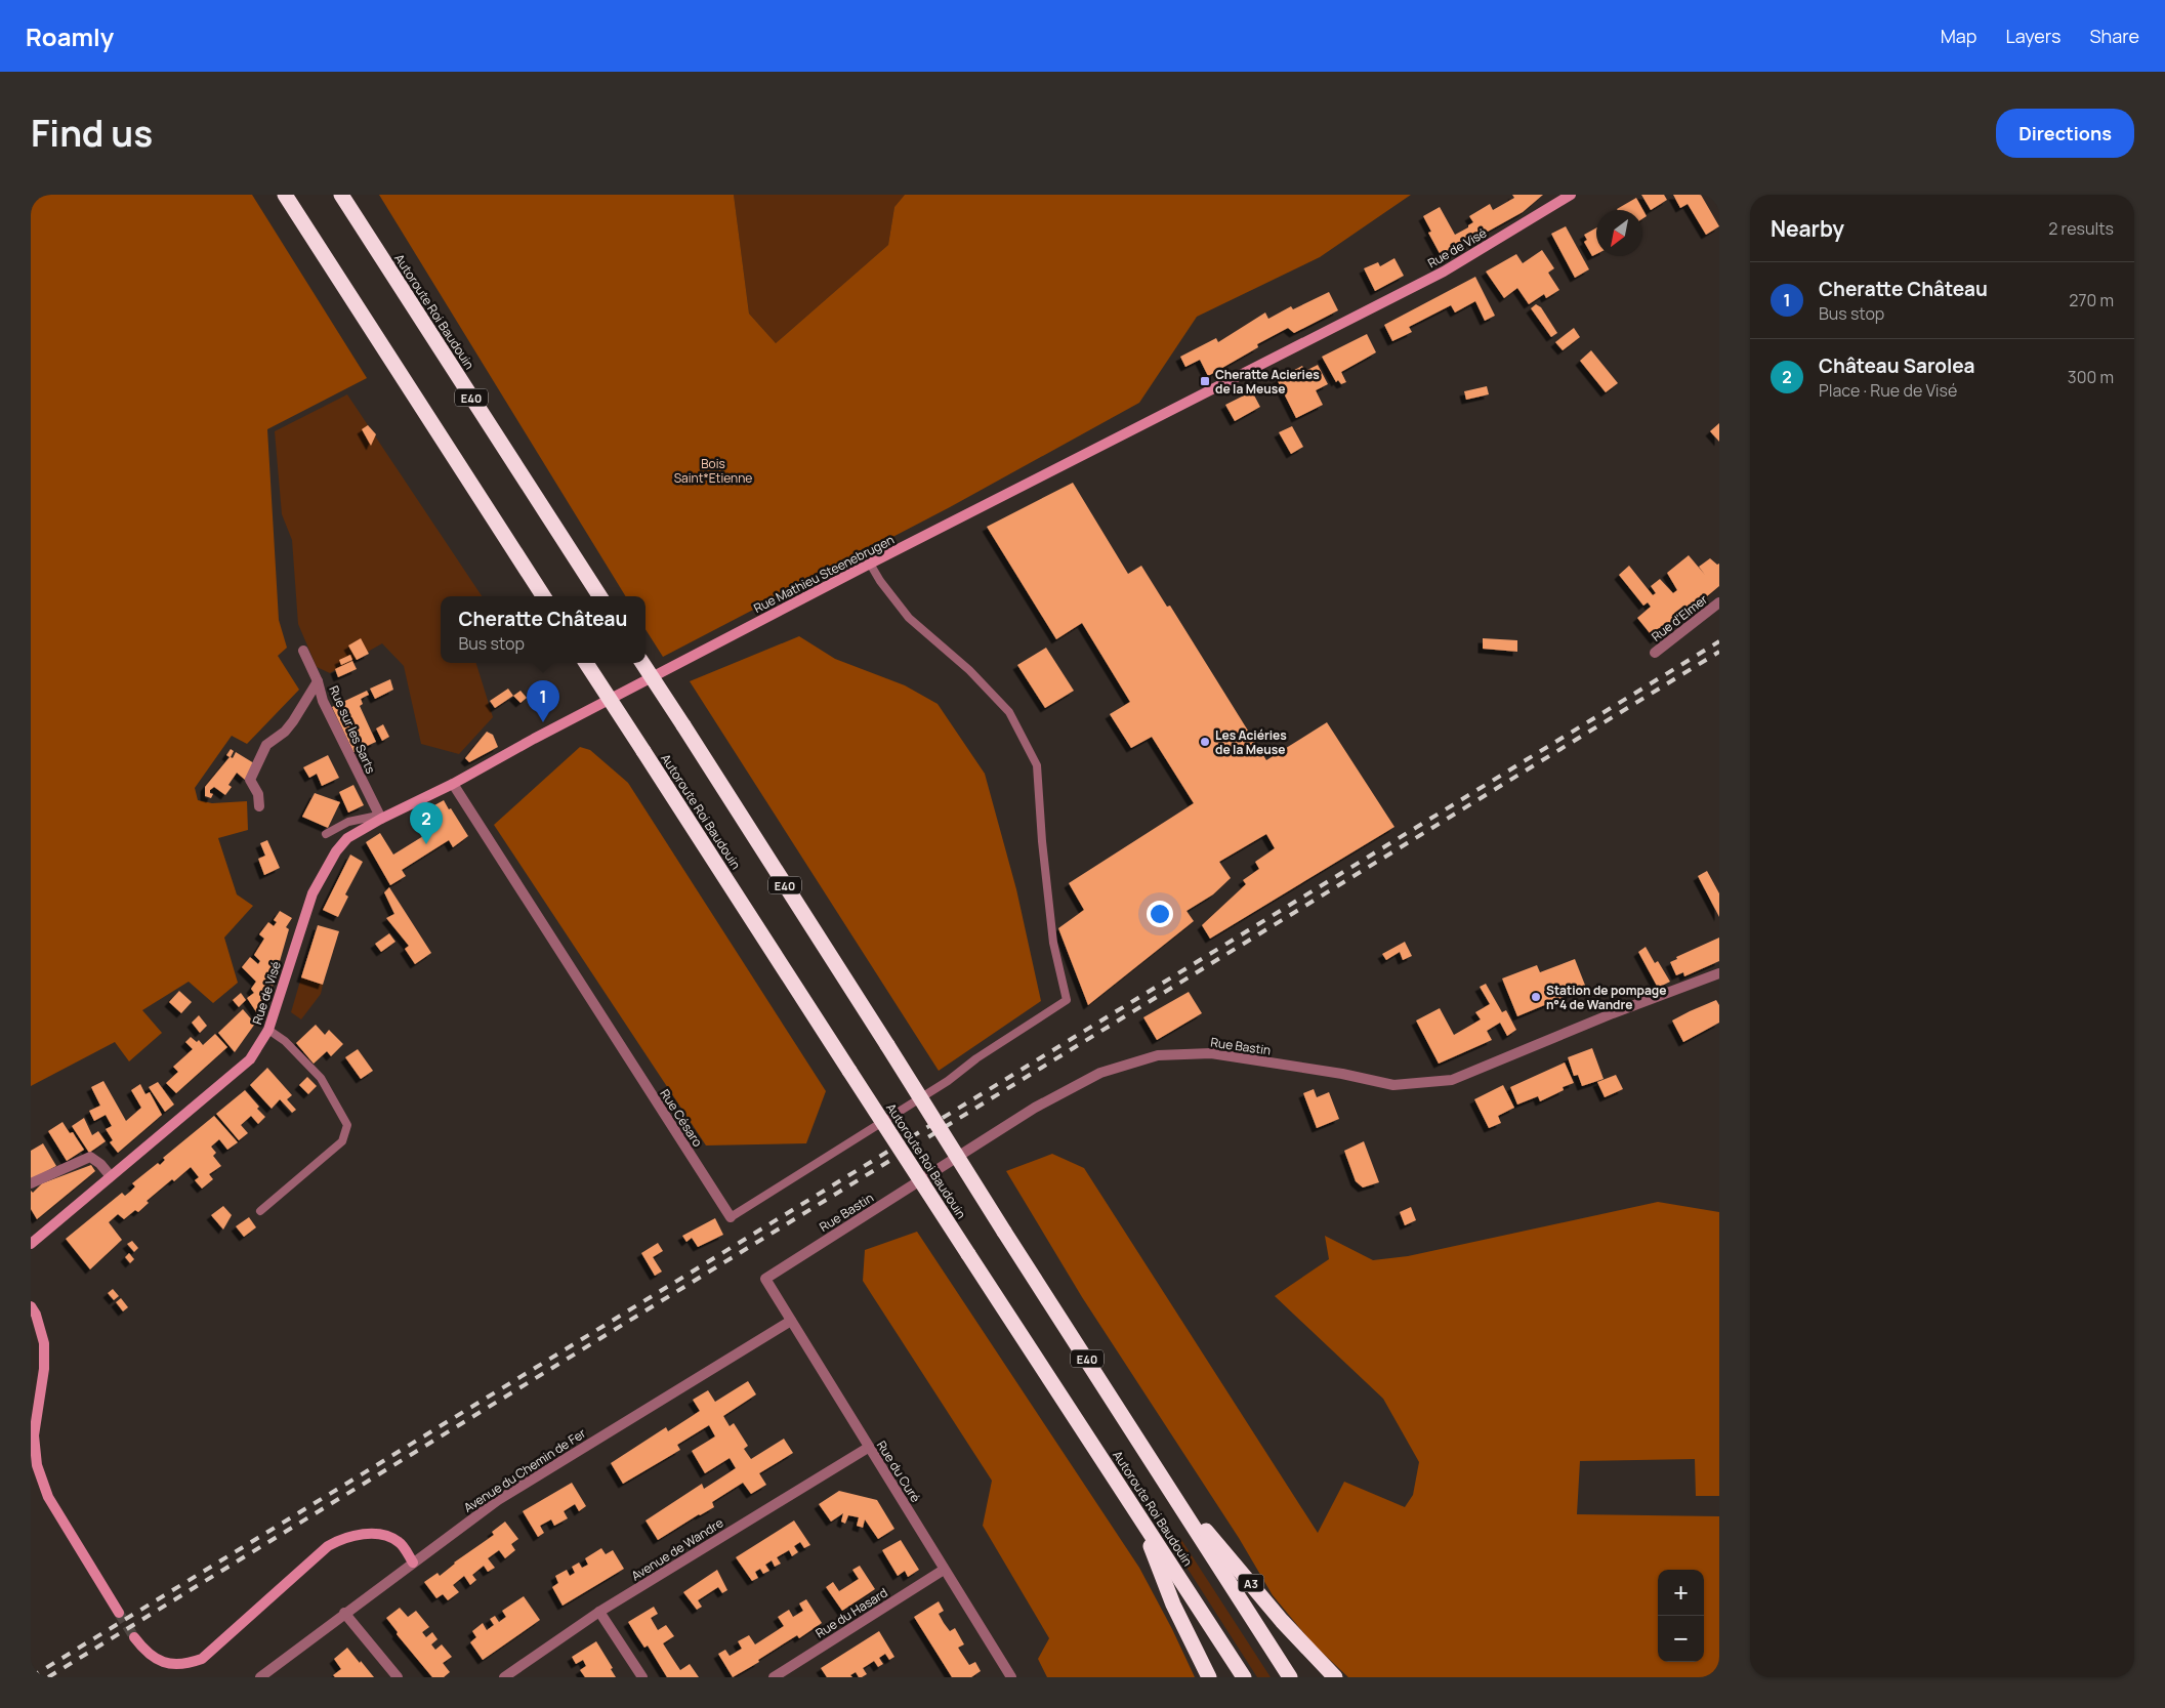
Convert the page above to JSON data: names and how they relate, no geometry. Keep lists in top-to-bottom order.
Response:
{
  "streets": {
    "highway": ["Autoroute Roi Baudouin", "E40", "A3"],
    "street": [
      "Rue de Visé",
      "Rue Mathieu Steenebrugen",
      "Rue d'Elmer",
      "Rue sur les Sarts",
      "Rue Bastin",
      "Rue Césaro",
      "Avenue du Chemin de Fer",
      "Rue du Curé",
      "Avenue de Wandre",
      "Rue du Hasard"
    ]
  },
  "crossings": [
    ["Rue de Visé", "Rue Mathieu Steenebrugen"],
    ["Rue de Visé", "Rue sur les Sarts"],
    ["Rue de Visé", "Rue Césaro"],
    ["Autoroute Roi Baudouin", "A3"],
    ["Rue Mathieu Steenebrugen", "Rue Césaro"],
    ["Rue Bastin", "Rue du Curé"],
    ["Avenue du Chemin de Fer", "Rue du Curé"],
    ["Rue du Curé", "Avenue de Wandre"],
    ["Rue du Curé", "Rue du Hasard"]
  ],
  "parks": ["Bois Saint*Etienne"],
  "places": {
    "transit": ["Cheratte Acieries de la Meuse"],
    "other": ["Les Aciéries de la Meuse", "Station de pompage n°4 de Wandre"]
  },
  "north": "bottom left",
  "page": {
    "header": "Roamly",
    "nav": ["Map", "Layers", "Share"],
    "title": "Find us",
    "buttons": "Directions",
    "heading": ["Nearby", "2 results"],
    "list": [
      {
        "mark": "1",
        "name": "Cheratte Château",
        "note": "Bus stop",
        "value": "270 m"
      },
      {
        "mark": "2",
        "name": "Château Sarolea",
        "note": "Place · Rue de Visé",
        "value": "300 m"
      }
    ],
    "popup": ["Cheratte Château", "Bus stop"],
    "pins": ["1", "2"],
    "map_buttons": ["+", "−"]
  }
}
